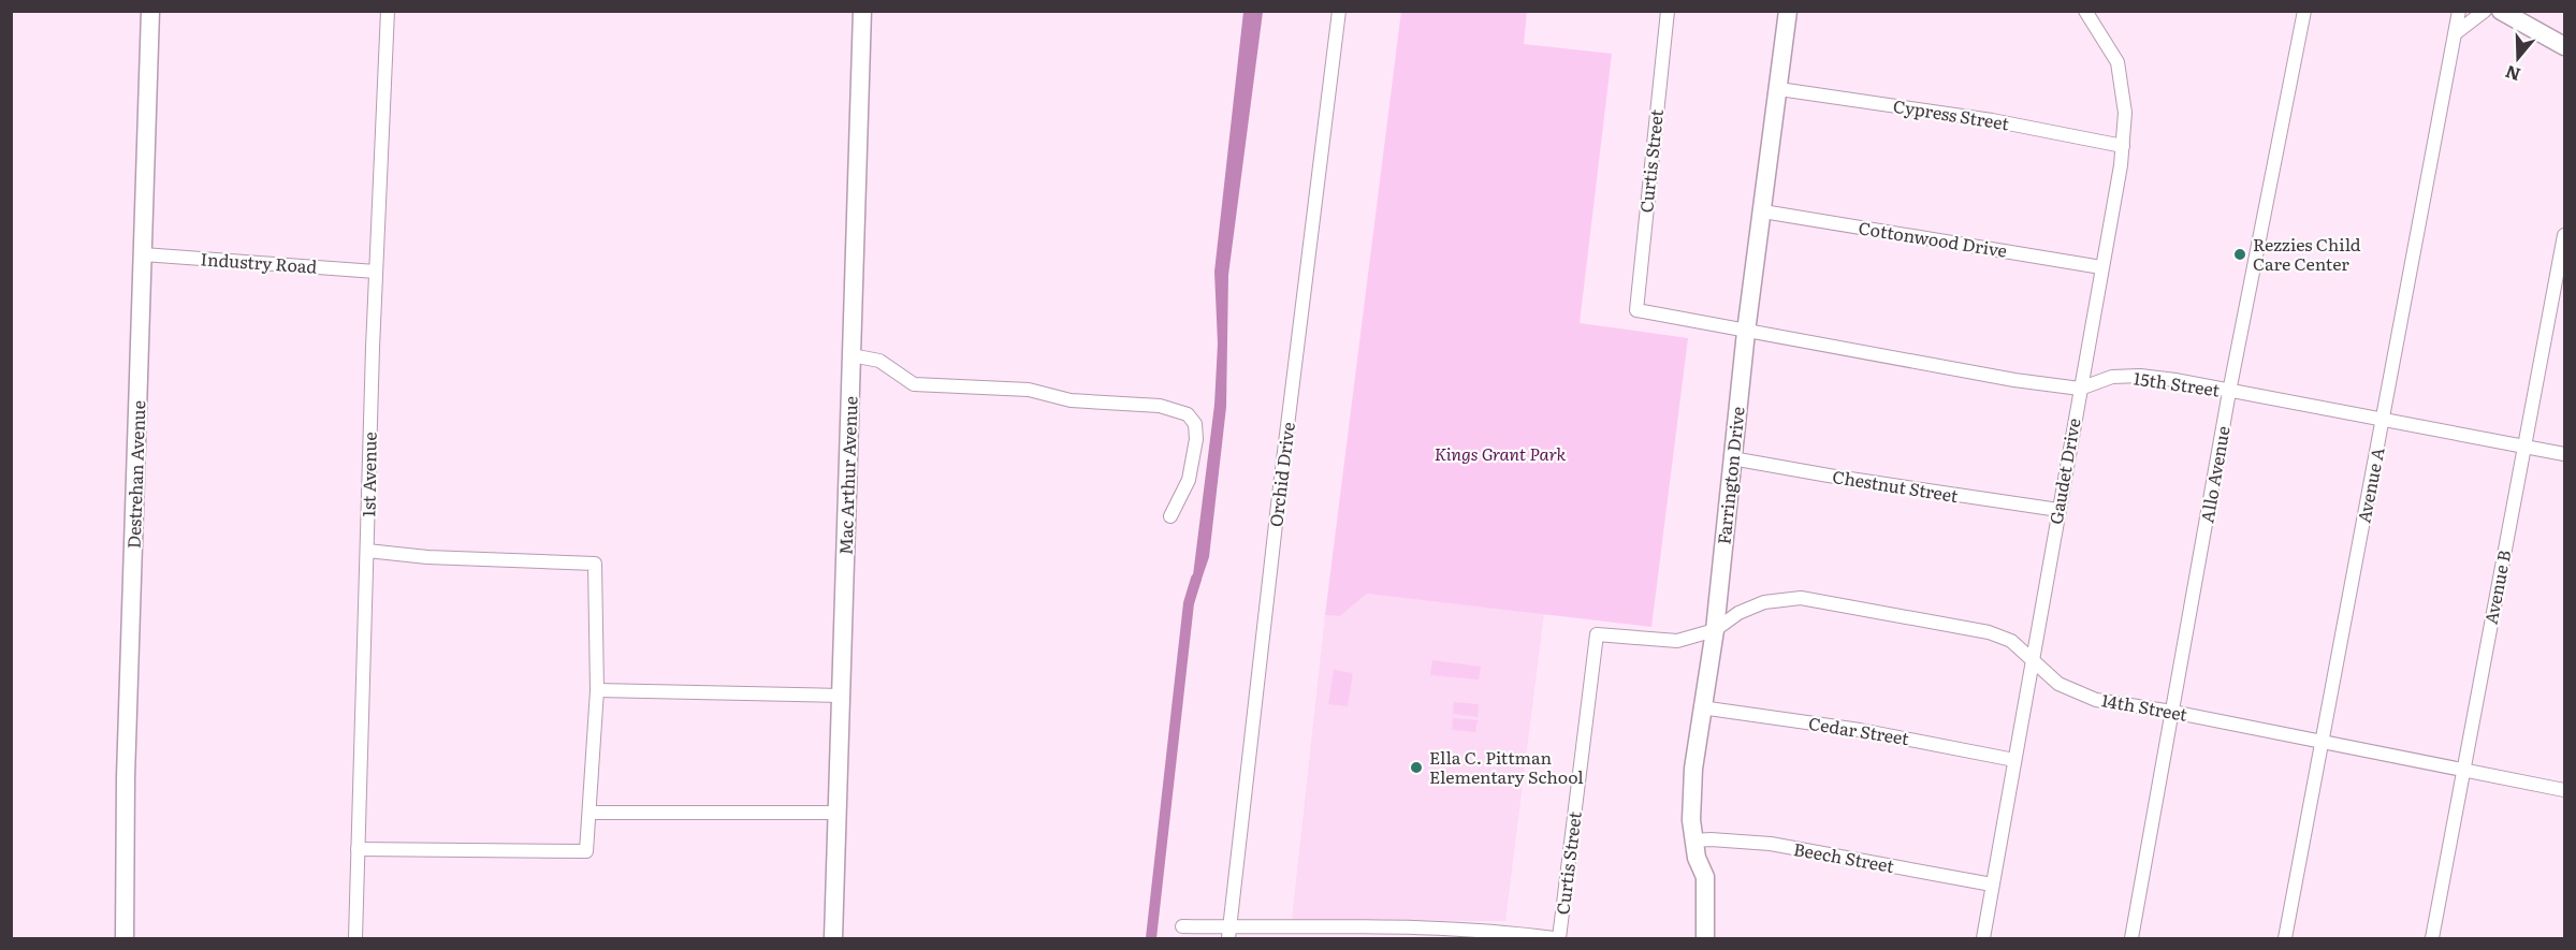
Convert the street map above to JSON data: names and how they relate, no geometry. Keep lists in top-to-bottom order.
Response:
{
  "streets": {
    "street": [
      "Cypress Street",
      "Curtis Street",
      "Cottonwood Drive",
      "Industry Road",
      "15th Street",
      "Gaudet Drive",
      "Destrehan Avenue",
      "1st Avenue",
      "Orchid Drive",
      "Allo Avenue",
      "Mac Arthur Avenue",
      "Farrington Drive",
      "Avenue A",
      "Chestnut Street",
      "Avenue B",
      "14th Street",
      "Cedar Street",
      "Beech Street"
    ]
  },
  "crossings": [
    ["Cypress Street", "Gaudet Drive"],
    ["Cypress Street", "Farrington Drive"],
    ["Curtis Street", "15th Street"],
    ["Curtis Street", "14th Street"],
    ["Cottonwood Drive", "Gaudet Drive"],
    ["Cottonwood Drive", "Farrington Drive"],
    ["Industry Road", "Destrehan Avenue"],
    ["Industry Road", "1st Avenue"],
    ["15th Street", "Gaudet Drive"],
    ["15th Street", "Allo Avenue"],
    ["15th Street", "Farrington Drive"],
    ["15th Street", "Avenue A"],
    ["15th Street", "Avenue B"],
    ["Gaudet Drive", "Chestnut Street"],
    ["Gaudet Drive", "14th Street"],
    ["Gaudet Drive", "Cedar Street"],
    ["Gaudet Drive", "Beech Street"],
    ["Allo Avenue", "14th Street"],
    ["Farrington Drive", "Chestnut Street"],
    ["Farrington Drive", "14th Street"],
    ["Farrington Drive", "Cedar Street"],
    ["Farrington Drive", "Beech Street"],
    ["Avenue A", "14th Street"],
    ["Avenue B", "14th Street"]
  ],
  "parks": ["Kings Grant Park"],
  "places": ["Rezzies Child Care Center", "Ella C. Pittman Elementary School"],
  "north": "bottom"
}
